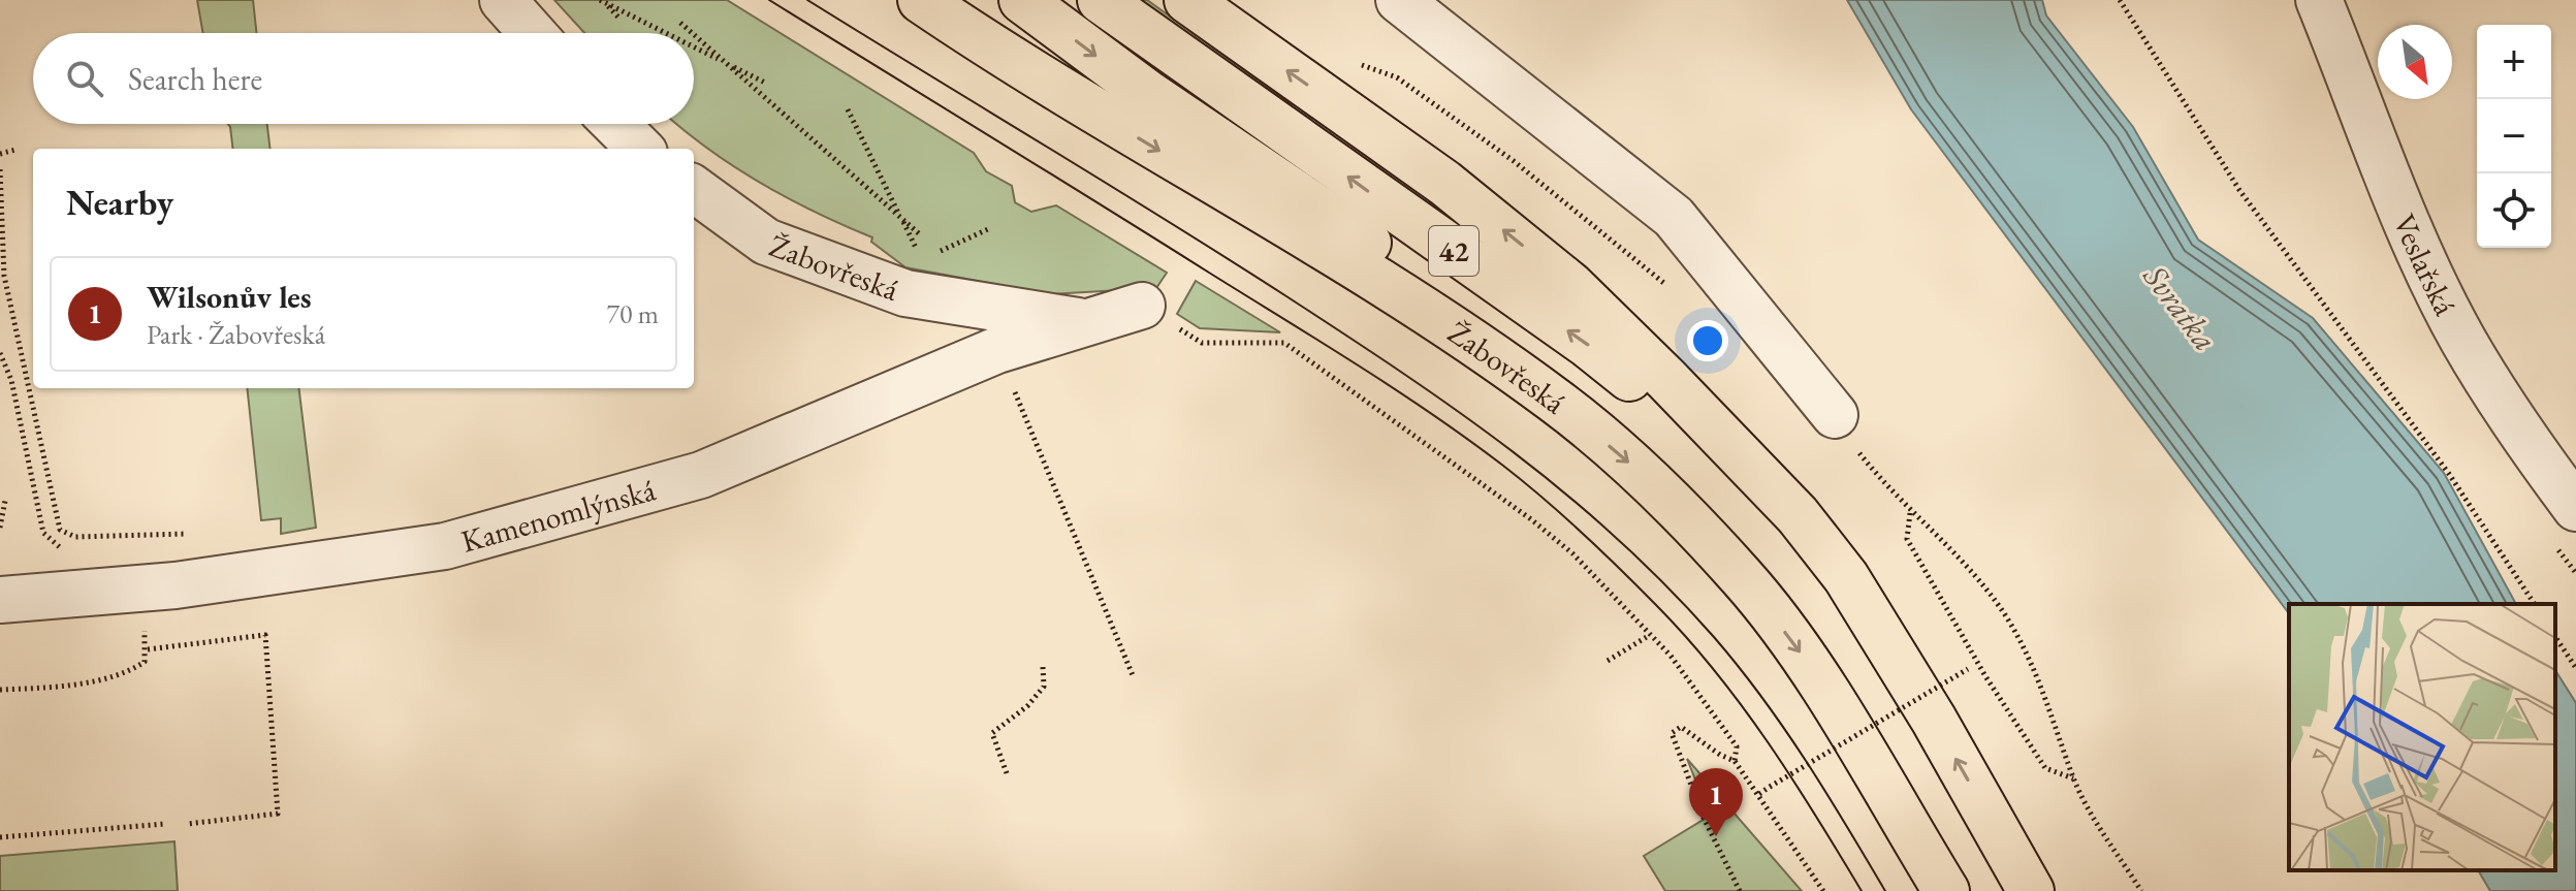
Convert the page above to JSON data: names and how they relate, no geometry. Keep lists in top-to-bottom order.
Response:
{
  "streets": {
    "highway": ["42", "Žabovřeská"],
    "street": ["Veslařská", "Kamenomlýnská"]
  },
  "crossings": [
    ["42", "Žabovřeská"],
    ["Žabovřeská", "Kamenomlýnská"]
  ],
  "water": ["Svratka"],
  "north": "bottom right",
  "page": {
    "map_buttons": ["+", "−"],
    "search": "Search here",
    "heading": "Nearby",
    "list": [
      {
        "mark": "1",
        "name": "Wilsonův les",
        "note": "Park · Žabovřeská",
        "value": "70 m"
      }
    ],
    "pins": "1"
  }
}
